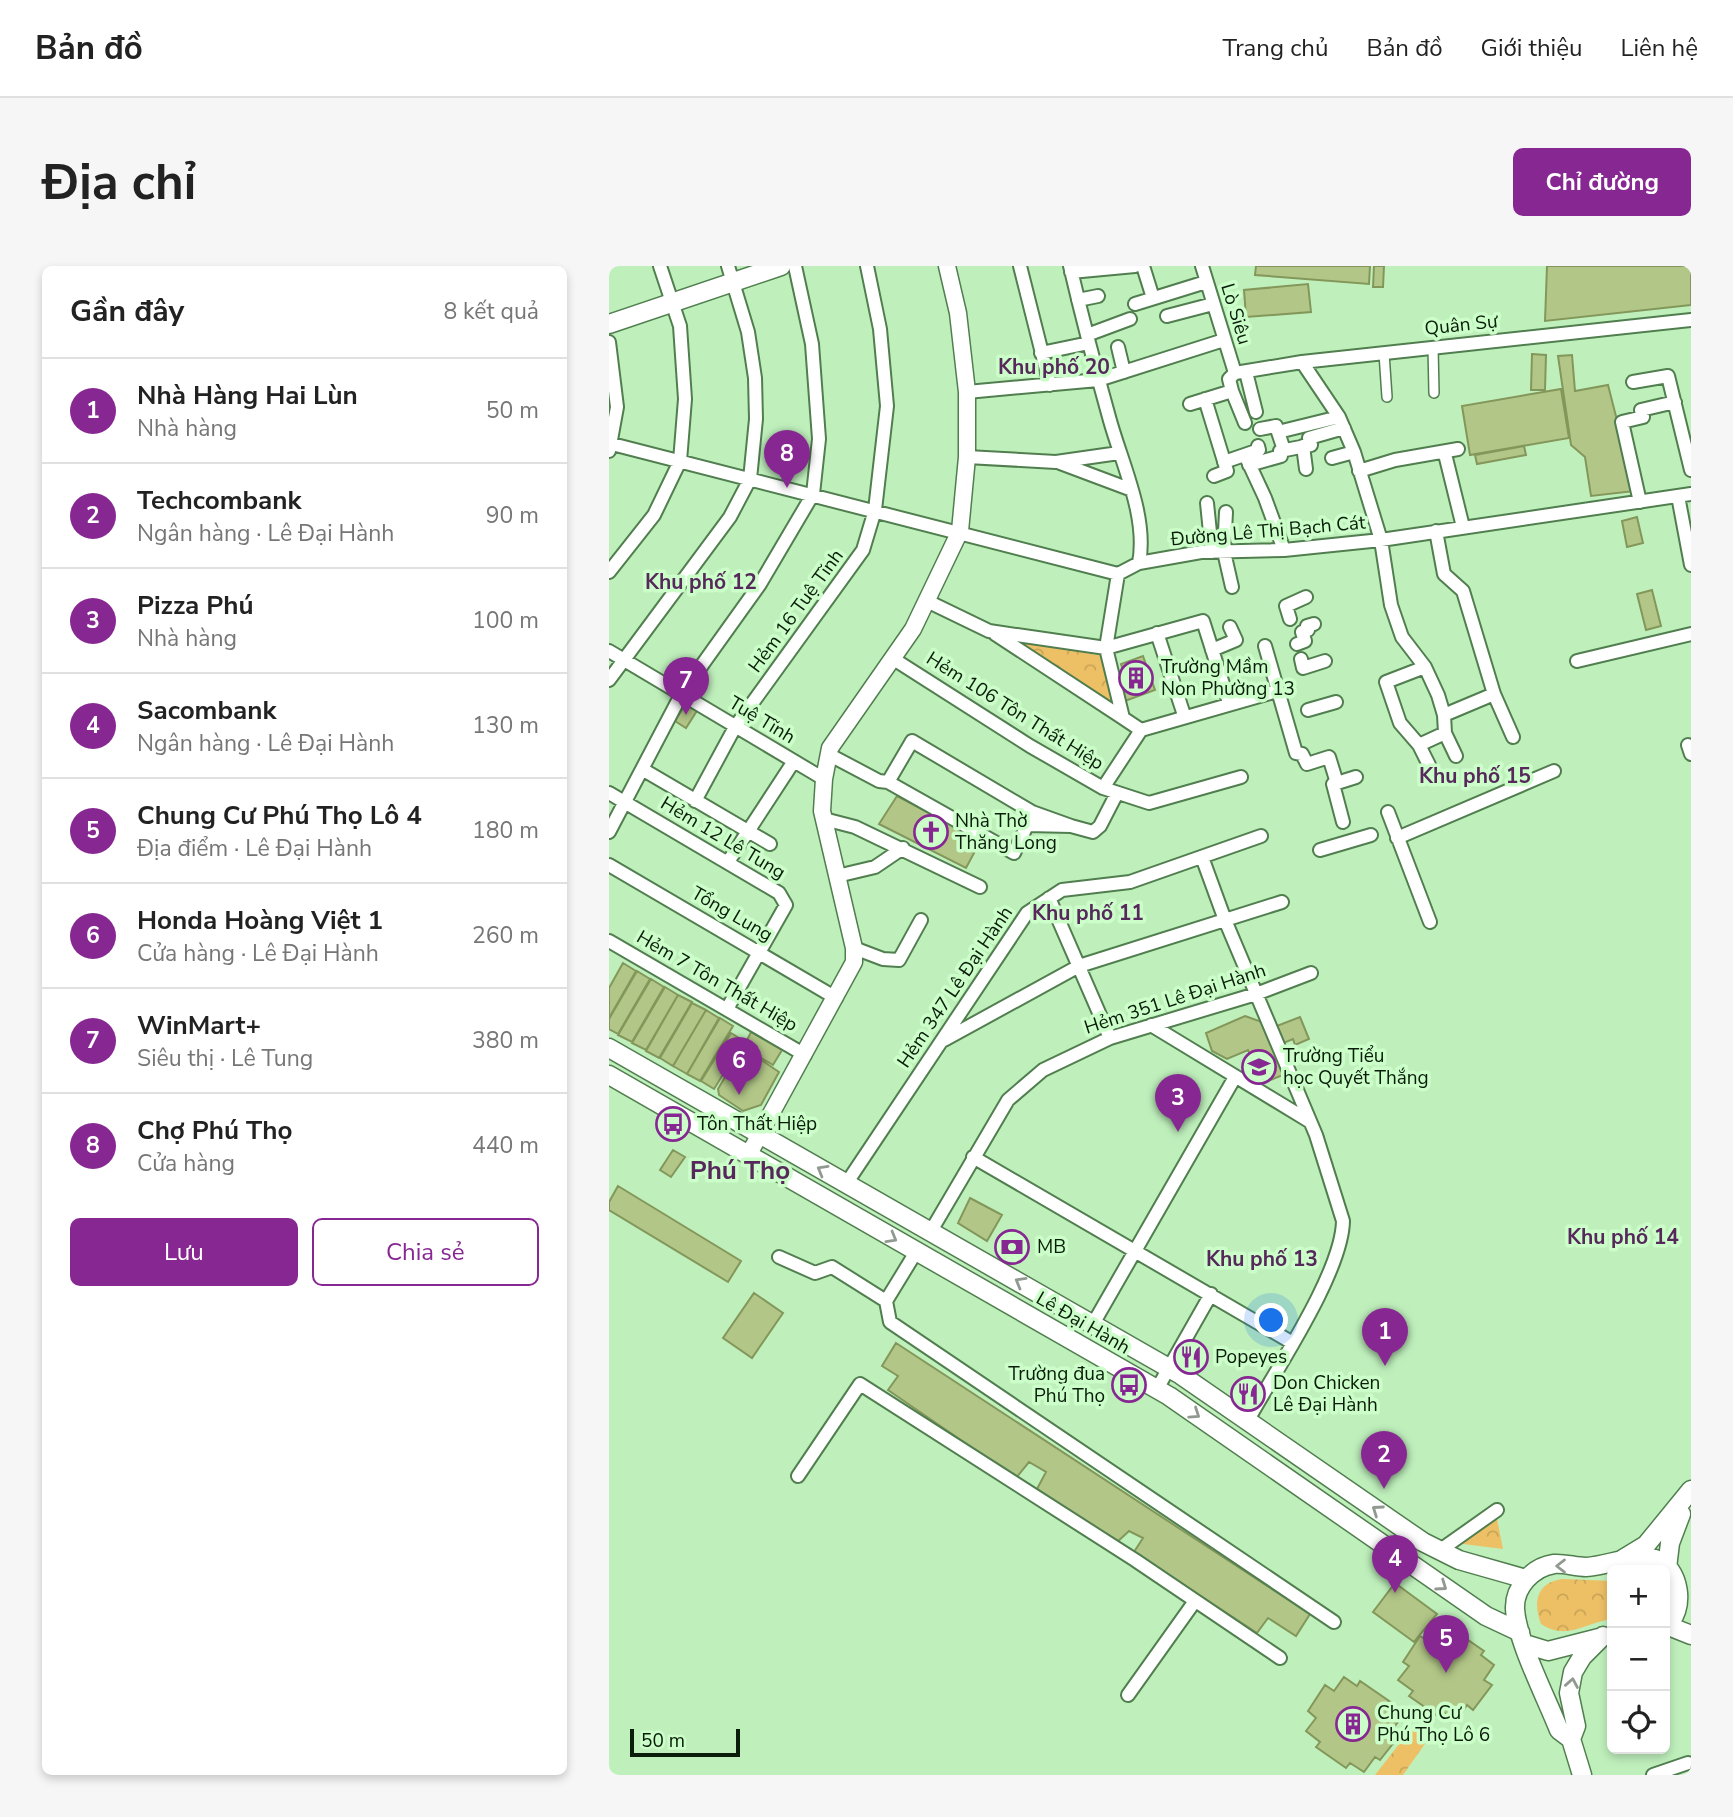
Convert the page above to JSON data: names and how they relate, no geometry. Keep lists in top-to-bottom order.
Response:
{
  "streets": {
    "main road": ["Lê Đại Hành"],
    "street": [
      "Lò Siêu",
      "Quân Sự",
      "Đường Lê Thị Bạch Cát",
      "Hẻm 16 Tuệ Tĩnh",
      "Hẻm 106 Tôn Thất Hiệp",
      "Tuệ Tĩnh",
      "Hẻm 12 Lê Tung",
      "Tổng Lung",
      "Hẻm 7 Tôn Thất Hiệp",
      "Hẻm 347 Lê Đại Hành",
      "Hẻm 351 Lê Đại Hành"
    ]
  },
  "crossings": [
    ["Lò Siêu", "Quân Sự"],
    ["Hẻm 16 Tuệ Tĩnh", "Tuệ Tĩnh"],
    ["Hẻm 12 Lê Tung", "Tổng Lung"],
    ["Hẻm 347 Lê Đại Hành", "Lê Đại Hành"],
    ["Hẻm 351 Lê Đại Hành", "Lê Đại Hành"]
  ],
  "districts": [
    "Khu phố 20",
    "Khu phố 12",
    "Khu phố 15",
    "Khu phố 11",
    "Phú Thọ",
    "Khu phố 14",
    "Khu phố 13"
  ],
  "places": {
    "building": ["Trường Mầm Non Phường 13", "Chung Cư Phú Thọ Lô 6"],
    "church": ["Nhà Thờ Thăng Long"],
    "school or university": ["Trường Tiểu học Quyết Thắng"],
    "bus stop": ["Tôn Thất Hiệp", "Trường đua Phú Thọ"],
    "bank": ["MB"],
    "restaurant": ["Popeyes", "Don Chicken Lê Đại Hành"]
  },
  "scale_bar": "50 m",
  "page": {
    "header": "Bản đồ",
    "nav": [
      "Trang chủ",
      "Bản đồ",
      "Giới thiệu",
      "Liên hệ"
    ],
    "buttons": [
      "Chỉ đường",
      ["Lưu", "Chia sẻ"]
    ],
    "title": "Địa chỉ",
    "heading": ["Gần đây", "8 kết quả"],
    "list": [
      {
        "mark": "1",
        "name": "Nhà Hàng Hai Lùn",
        "note": "Nhà hàng",
        "value": "50 m"
      },
      {
        "mark": "2",
        "name": "Techcombank",
        "note": "Ngân hàng · Lê Đại Hành",
        "value": "90 m"
      },
      {
        "mark": "3",
        "name": "Pizza Phú",
        "note": "Nhà hàng",
        "value": "100 m"
      },
      {
        "mark": "4",
        "name": "Sacombank",
        "note": "Ngân hàng · Lê Đại Hành",
        "value": "130 m"
      },
      {
        "mark": "5",
        "name": "Chung Cư Phú Thọ Lô 4",
        "note": "Địa điểm · Lê Đại Hành",
        "value": "180 m"
      },
      {
        "mark": "6",
        "name": "Honda Hoàng Việt 1",
        "note": "Cửa hàng · Lê Đại Hành",
        "value": "260 m"
      },
      {
        "mark": "7",
        "name": "WinMart+",
        "note": "Siêu thị · Lê Tung",
        "value": "380 m"
      },
      {
        "mark": "8",
        "name": "Chợ Phú Thọ",
        "note": "Cửa hàng",
        "value": "440 m"
      }
    ],
    "pins": [
      "8",
      "7",
      "6",
      "3",
      "1",
      "2",
      "4",
      "5"
    ],
    "map_buttons": ["+", "−"],
    "scale": "50 m"
  }
}
